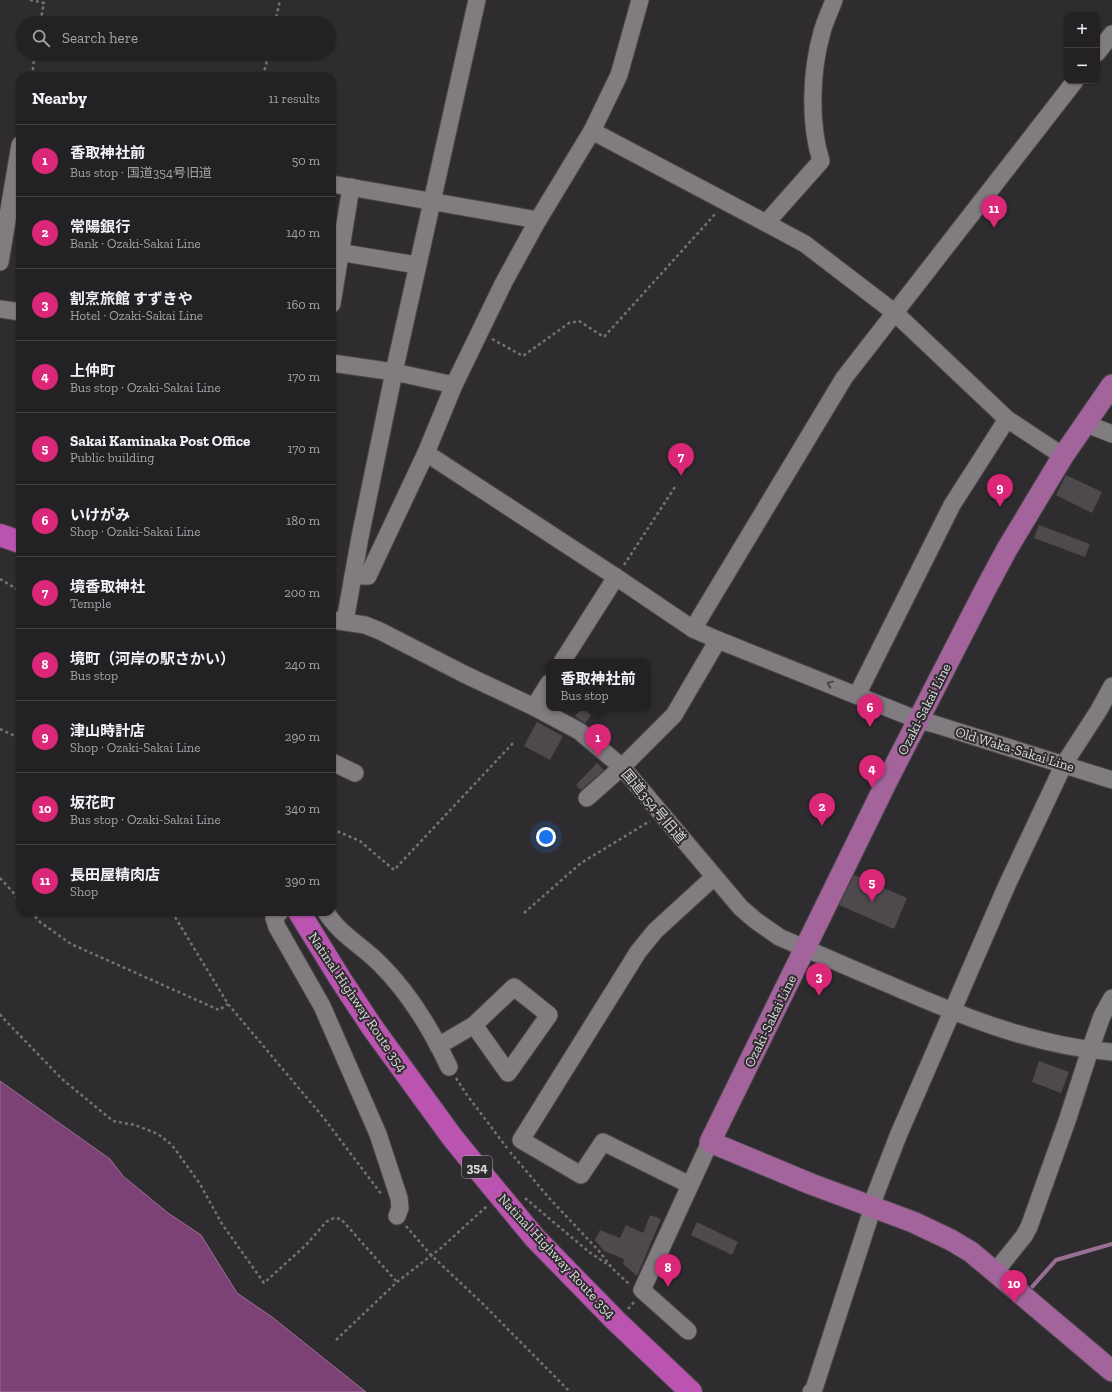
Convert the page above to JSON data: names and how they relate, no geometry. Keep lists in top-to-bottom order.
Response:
{
  "streets": {
    "highway": ["Natinal Highway Route 354", "354"],
    "main road": ["Ozaki-Sakai Line"],
    "street": ["Old Waka-Sakai Line", "国道354号旧道"]
  },
  "crossings": [
    ["Ozaki-Sakai Line", "Old Waka-Sakai Line"],
    ["Ozaki-Sakai Line", "国道354号旧道"]
  ],
  "page": {
    "map_buttons": ["+", "−"],
    "search": "Search here",
    "heading": ["Nearby", "11 results"],
    "list": [
      {
        "mark": "1",
        "name": "香取神社前",
        "note": "Bus stop · 国道354号旧道",
        "value": "50 m"
      },
      {
        "mark": "2",
        "name": "常陽銀行",
        "note": "Bank · Ozaki-Sakai Line",
        "value": "140 m"
      },
      {
        "mark": "3",
        "name": "割烹旅館 すずきや",
        "note": "Hotel · Ozaki-Sakai Line",
        "value": "160 m"
      },
      {
        "mark": "4",
        "name": "上仲町",
        "note": "Bus stop · Ozaki-Sakai Line",
        "value": "170 m"
      },
      {
        "mark": "5",
        "name": "Sakai Kaminaka Post Office",
        "note": "Public building",
        "value": "170 m"
      },
      {
        "mark": "6",
        "name": "いけがみ",
        "note": "Shop · Ozaki-Sakai Line",
        "value": "180 m"
      },
      {
        "mark": "7",
        "name": "境香取神社",
        "note": "Temple",
        "value": "200 m"
      },
      {
        "mark": "8",
        "name": "境町（河岸の駅さかい）",
        "note": "Bus stop",
        "value": "240 m"
      },
      {
        "mark": "9",
        "name": "津山時計店",
        "note": "Shop · Ozaki-Sakai Line",
        "value": "290 m"
      },
      {
        "mark": "10",
        "name": "坂花町",
        "note": "Bus stop · Ozaki-Sakai Line",
        "value": "340 m"
      },
      {
        "mark": "11",
        "name": "長田屋精肉店",
        "note": "Shop",
        "value": "390 m"
      }
    ],
    "pins": [
      "11",
      "7",
      "9",
      "6",
      "1",
      "4",
      "2",
      "5",
      "3",
      "8",
      "10"
    ],
    "popup": ["香取神社前", "Bus stop"]
  }
}
